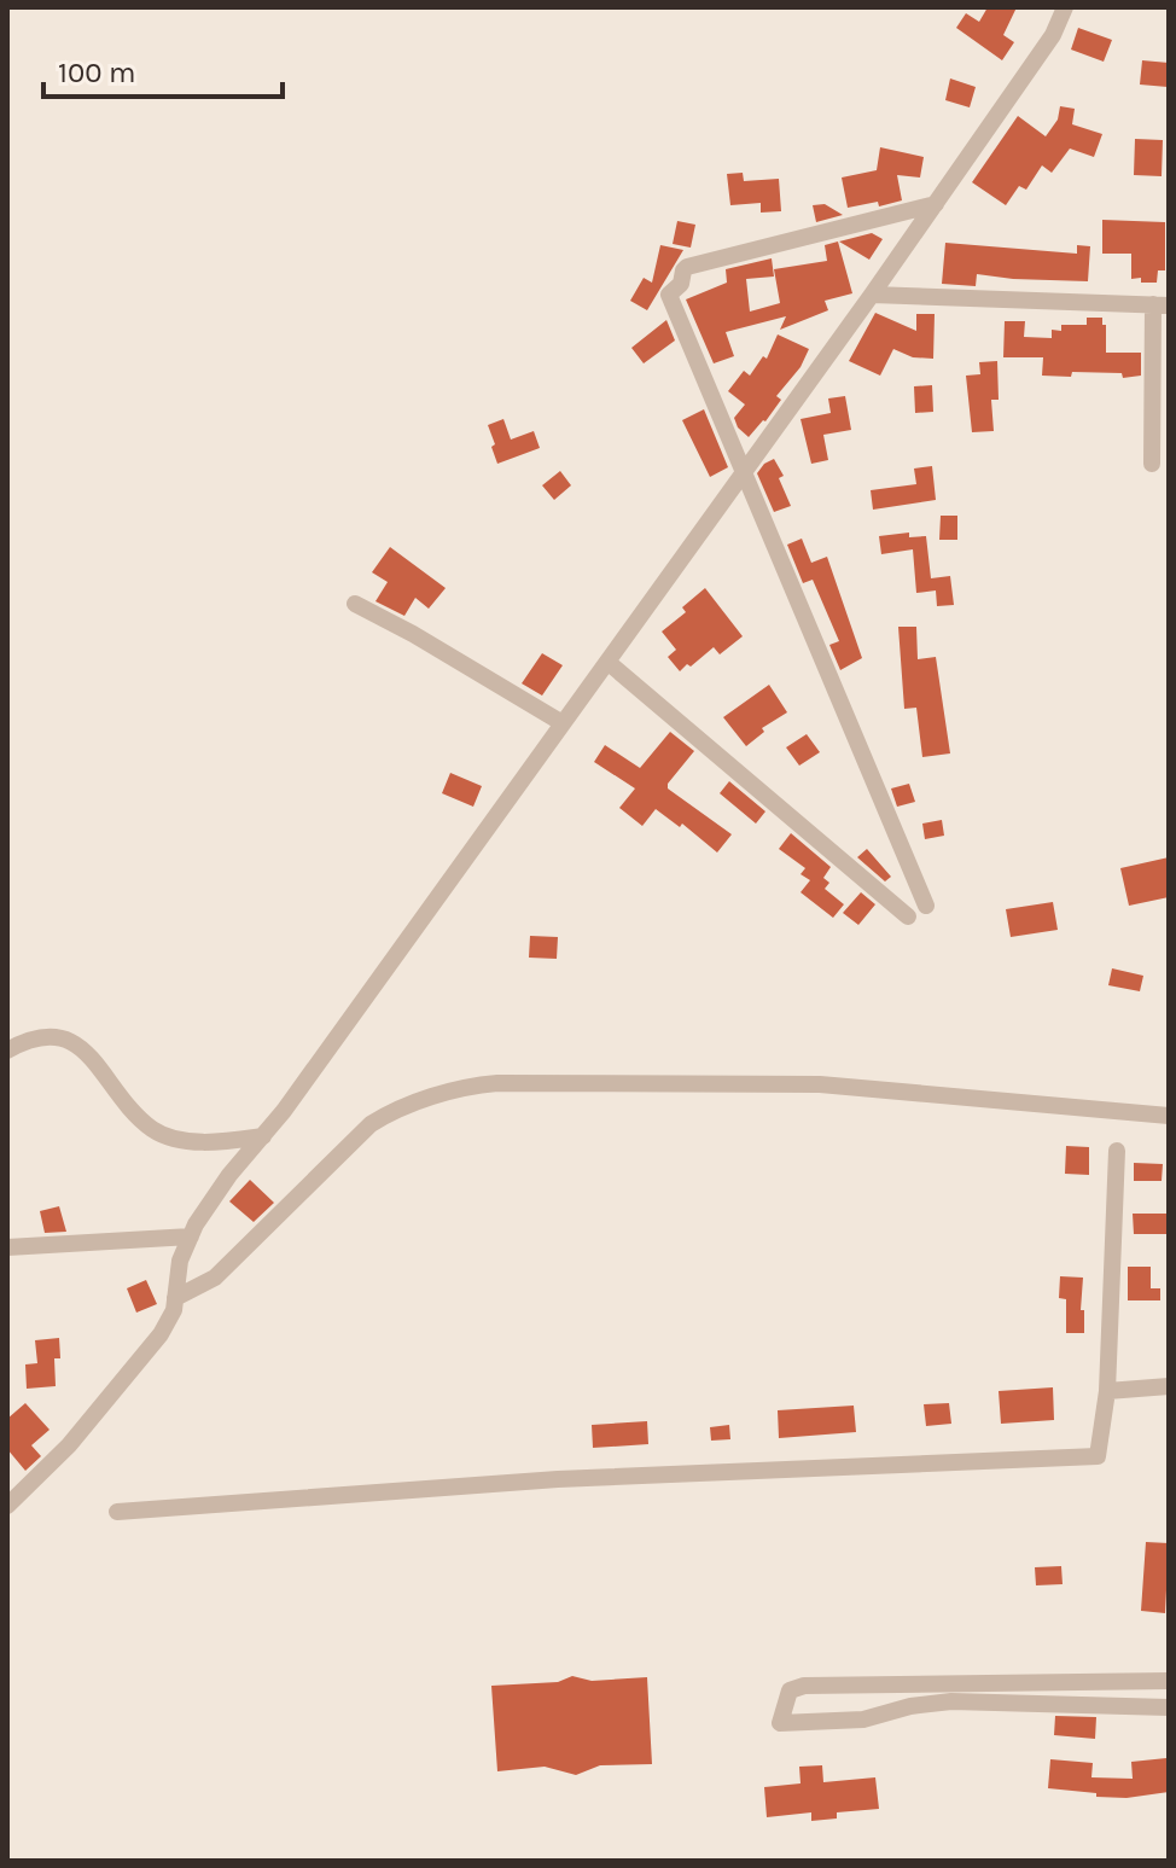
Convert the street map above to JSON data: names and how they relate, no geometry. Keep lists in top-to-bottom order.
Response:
{
  "scale_bar": "100 m"
}
